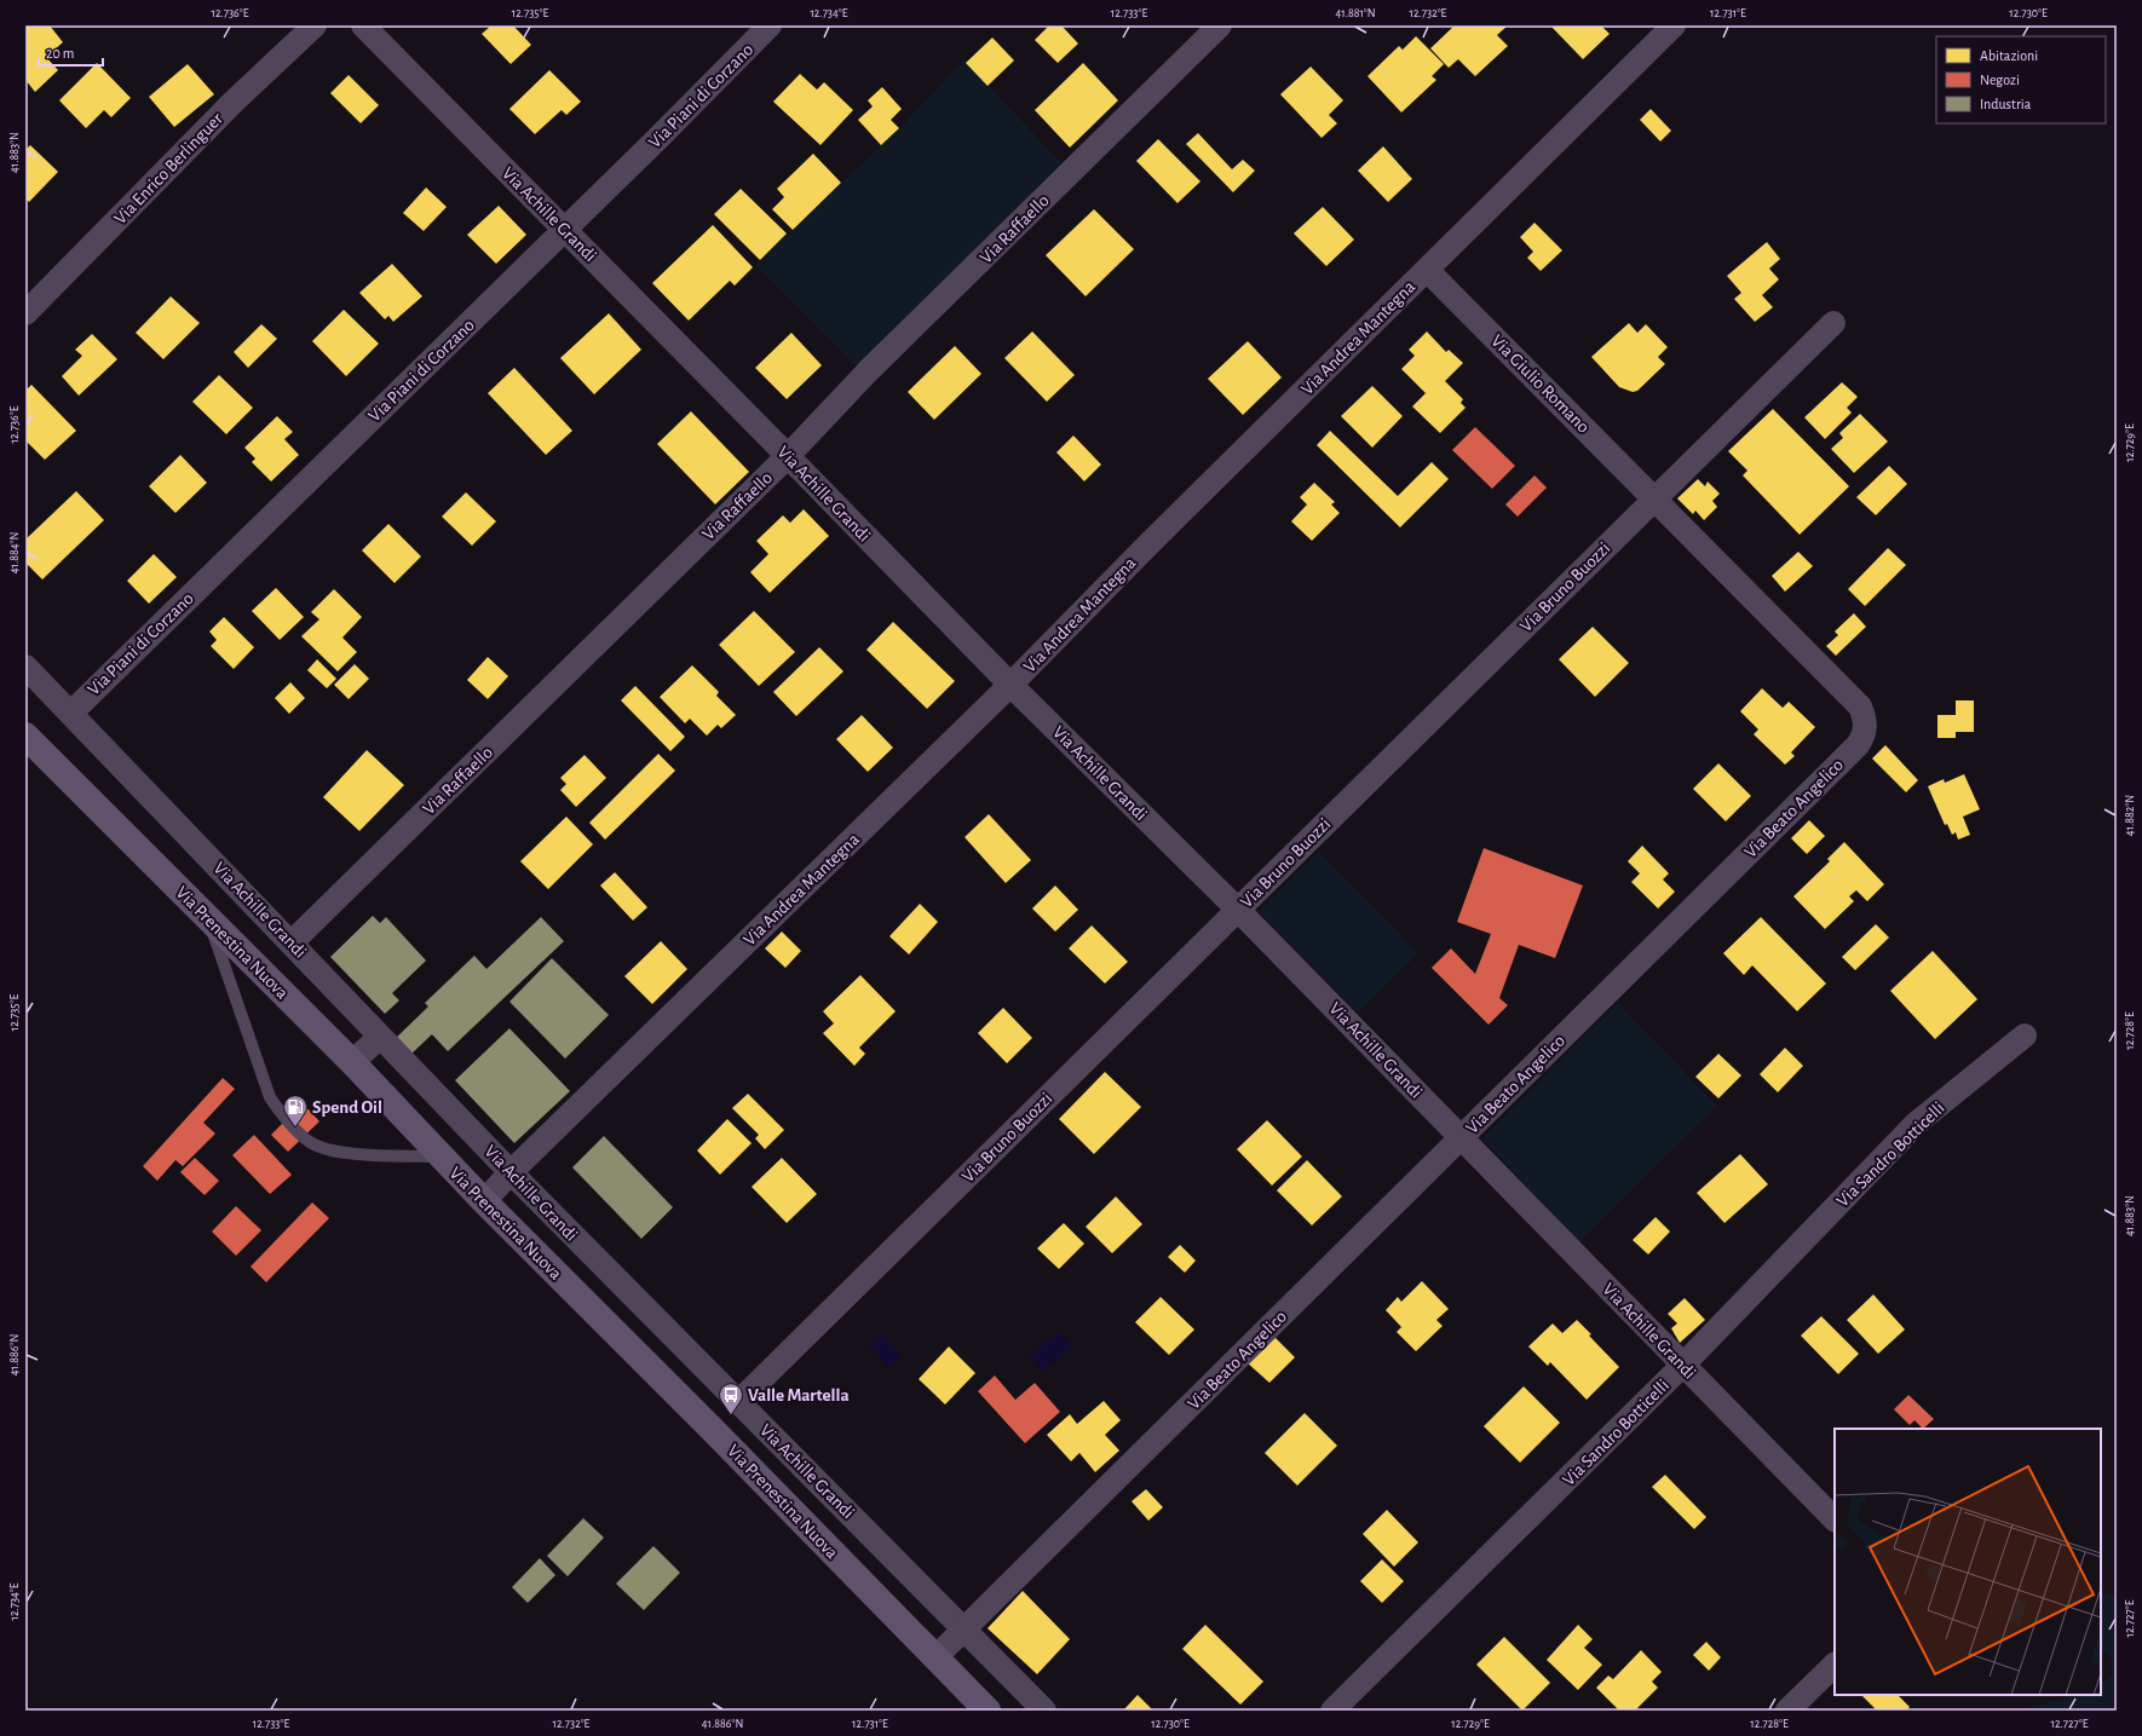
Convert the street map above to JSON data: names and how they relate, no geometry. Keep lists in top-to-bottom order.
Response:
{
  "streets": {
    "main road": ["Via Prenestina Nuova"],
    "street": [
      "Via Piani di Corzano",
      "Via Enrico Berlinguer",
      "Via Achille Grandi",
      "Via Raffaello",
      "Via Andrea Mantegna",
      "Via Giulio Romano",
      "Via Bruno Buozzi",
      "Via Beato Angelico",
      "Via Sandro Botticelli"
    ]
  },
  "crossings": [
    ["Via Piani di Corzano", "Via Achille Grandi"],
    ["Via Achille Grandi", "Via Raffaello"],
    ["Via Achille Grandi", "Via Andrea Mantegna"],
    ["Via Achille Grandi", "Via Bruno Buozzi"],
    ["Via Achille Grandi", "Via Beato Angelico"],
    ["Via Achille Grandi", "Via Sandro Botticelli"],
    ["Via Andrea Mantegna", "Via Giulio Romano"],
    ["Via Andrea Mantegna", "Via Prenestina Nuova"],
    ["Via Giulio Romano", "Via Bruno Buozzi"],
    ["Via Giulio Romano", "Via Beato Angelico"],
    ["Via Bruno Buozzi", "Via Beato Angelico"],
    ["Via Beato Angelico", "Via Prenestina Nuova"]
  ],
  "places": {
    "fuel station": ["Spend Oil"],
    "bus stop": ["Valle Martella"]
  },
  "legend": ["Abitazioni", "Negozi", "Industria"],
  "scale_bar": "20 m",
  "coordinates": [
    "12.736°E",
    "12.735°E",
    "12.734°E",
    "12.733°E",
    "41.881°N",
    "12.732°E",
    "12.731°E",
    "12.730°E",
    "41.883°N",
    "12.729°E",
    "41.884°N",
    "41.882°N",
    "12.728°E",
    "41.886°N",
    "12.727°E"
  ]
}
